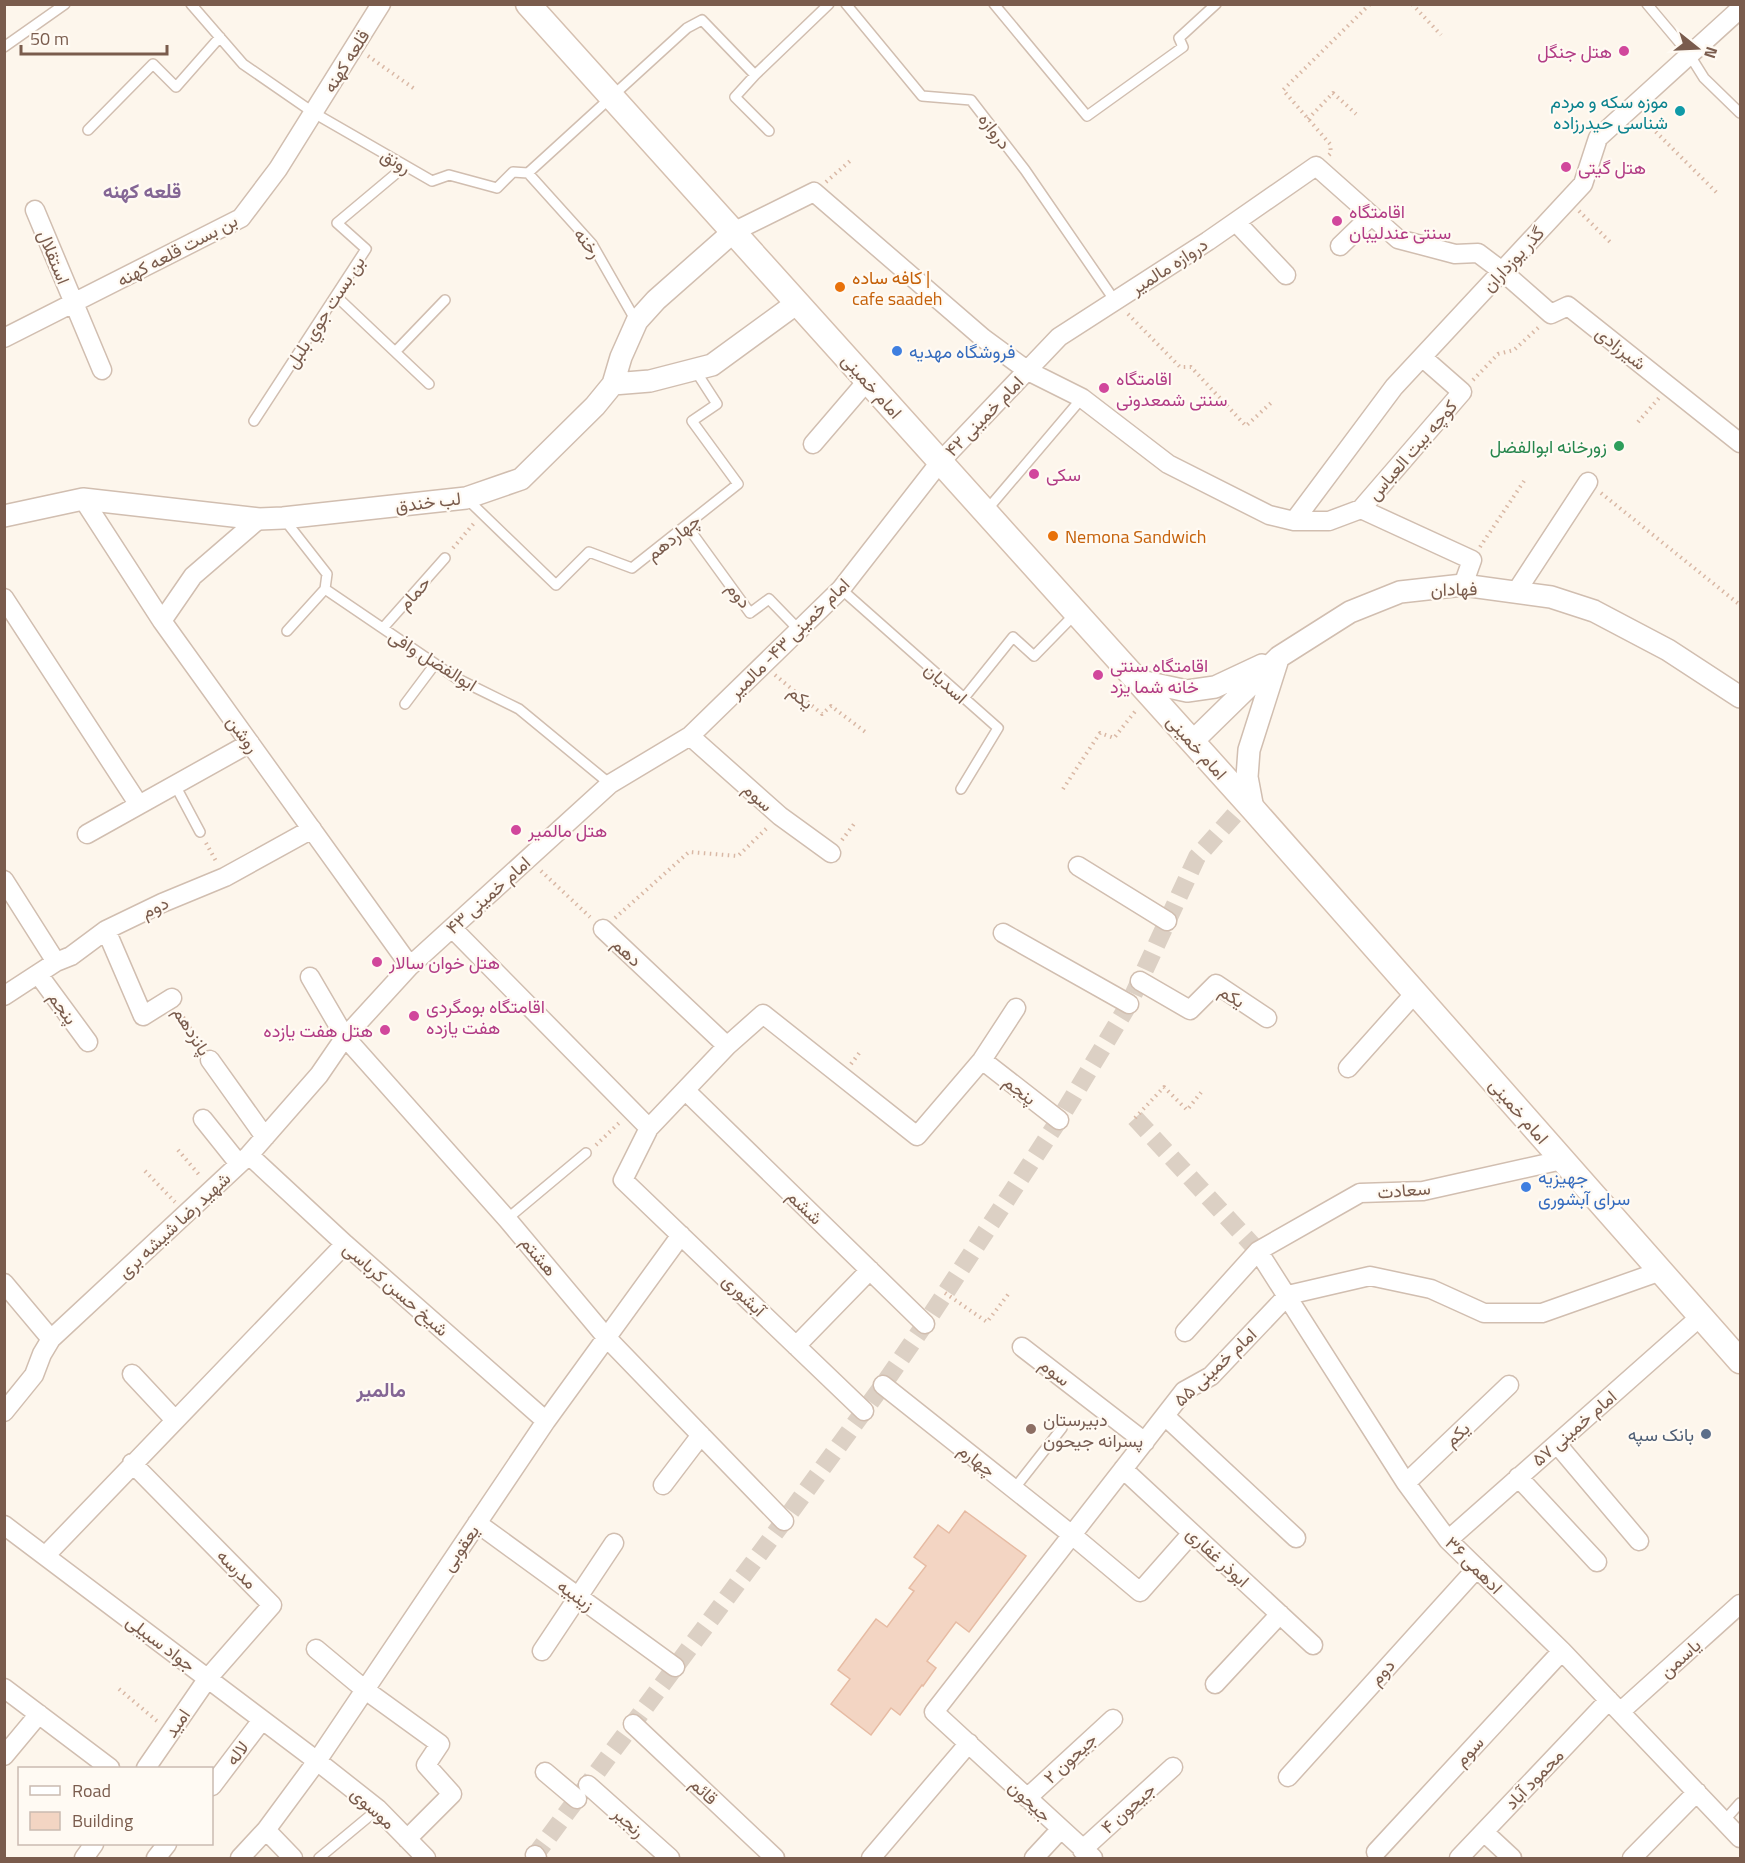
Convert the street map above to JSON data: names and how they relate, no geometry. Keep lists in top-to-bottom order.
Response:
{
  "streets": {
    "main road": ["امام خمینی"],
    "street": [
      "قلعه کهنه",
      "بن بست قلعه کهنه",
      "استقلال",
      "گذر يوزداران",
      "دروازه مالمیر",
      "شیرزادی",
      "امام خمینی ۴۲",
      "کوچه بيت العباس",
      "لب خندق",
      "فهادان",
      "دوم",
      "امام خمینی ۴۳- مالمیر",
      "یکم",
      "روشن",
      "سوم",
      "امام خمینی ۴۳",
      "دهم",
      "پنجم",
      "پانزدهم",
      "سعادت",
      "ششم",
      "شهید رضا شیشه بری",
      "هشتم",
      "شیخ حسن کرباسی",
      "آبشوری",
      "امام خمینی ۵۵",
      "امام خمینی ۵۷",
      "چهارم",
      "یعقوبی",
      "ابوذر غفاری",
      "ادهمی ۳۶",
      "مدرسه",
      "زینبیه",
      "جواد سبیلی",
      "یاسمن",
      "امید",
      "لاله",
      "جیحون ۲",
      "محمود آباد",
      "قائم",
      "جیحون",
      "موسوی",
      "جیحون ۴",
      "رنجبر"
    ],
    "lane": [
      "دروازه",
      "رونق",
      "رخنه",
      "بن بست جوي بلبل",
      "چهاردهم",
      "حمام",
      "ابوالفضل وافی",
      "اسدیان"
    ]
  },
  "crossings": [
    ["قلعه کهنه", "رونق"],
    ["قلعه کهنه", "بن بست قلعه کهنه"],
    ["دروازه", "دروازه مالمیر"],
    ["رونق", "رخنه"],
    ["رونق", "بن بست قلعه کهنه"],
    ["رونق", "بن بست جوي بلبل"],
    ["رونق", "امام خمینی"],
    ["رخنه", "لب خندق"],
    ["بن بست قلعه کهنه", "استقلال"],
    ["دروازه مالمیر", "امام خمینی ۴۲"],
    ["امام خمینی", "امام خمینی ۴۲"],
    ["امام خمینی", "لب خندق"],
    ["امام خمینی", "فهادان"],
    ["امام خمینی", "امام خمینی ۴۳- مالمیر"],
    ["امام خمینی", "سعادت"],
    ["امام خمینی", "امام خمینی ۵۷"],
    ["امام خمینی ۴۲", "امام خمینی ۴۳- مالمیر"],
    ["لب خندق", "چهاردهم"],
    ["لب خندق", "روشن"],
    ["چهاردهم", "دوم"],
    ["حمام", "ابوالفضل وافی"],
    ["دوم", "امام خمینی ۴۳- مالمیر"],
    ["دوم", "روشن"],
    ["دوم", "پنجم"],
    ["دوم", "پانزدهم"],
    ["دوم", "ادهمی ۳۶"],
    ["امام خمینی ۴۳- مالمیر", "ابوالفضل وافی"],
    ["امام خمینی ۴۳- مالمیر", "اسدیان"],
    ["امام خمینی ۴۳- مالمیر", "یکم"],
    ["امام خمینی ۴۳- مالمیر", "سوم"],
    ["امام خمینی ۴۳- مالمیر", "امام خمینی ۴۳"],
    ["ابوالفضل وافی", "امام خمینی ۴۳"],
    ["یکم", "ادهمی ۳۶"],
    ["روشن", "امام خمینی ۴۳"],
    ["سوم", "امام خمینی ۵۵"],
    ["سوم", "ادهمی ۳۶"],
    ["امام خمینی ۴۳", "دهم"],
    ["امام خمینی ۴۳", "شهید رضا شیشه بری"],
    ["امام خمینی ۴۳", "هشتم"],
    ["پانزدهم", "شهید رضا شیشه بری"],
    ["سعادت", "ادهمی ۳۶"],
    ["شهید رضا شیشه بری", "هشتم"],
    ["شهید رضا شیشه بری", "شیخ حسن کرباسی"],
    ["هشتم", "یعقوبی"],
    ["شیخ حسن کرباسی", "یعقوبی"],
    ["آبشوری", "یعقوبی"],
    ["امام خمینی ۵۵", "چهارم"],
    ["امام خمینی ۵۵", "ابوذر غفاری"],
    ["امام خمینی ۵۵", "ادهمی ۳۶"],
    ["امام خمینی ۵۵", "جیحون"],
    ["امام خمینی ۵۷", "ادهمی ۳۶"],
    ["یعقوبی", "زینبیه"],
    ["یعقوبی", "جواد سبیلی"],
    ["یعقوبی", "موسوی"],
    ["ادهمی ۳۶", "یاسمن"],
    ["ادهمی ۳۶", "محمود آباد"],
    ["مدرسه", "جواد سبیلی"],
    ["مدرسه", "امید"],
    ["جواد سبیلی", "امید"],
    ["جواد سبیلی", "لاله"],
    ["جواد سبیلی", "موسوی"],
    ["یاسمن", "محمود آباد"],
    ["جیحون ۲", "جیحون"],
    ["جیحون", "جیحون ۴"]
  ],
  "districts": ["قلعه کهنه", "مالمیر"],
  "places": [
    "هتل جنگل",
    "موزه سکه و مردم شناسی حیدرزاده",
    "هتل گیتی",
    "اقامتگاه سنتی عندلیبان",
    "کافه ساده | cafe saadeh",
    "فروشگاه مهدیه",
    "اقامتگاه سنتی شمعدونی",
    "زورخانه ابوالفضل",
    "سکی",
    "Nemona Sandwich",
    "اقامتگاه سنتی خانه شما یزد",
    "هتل مالمير",
    "هتل خوان سالار",
    "اقامتگاه بومگردی هفت یازده",
    "هتل هفت یازده",
    "جهیزیه سرای آبشوری",
    "دبیرستان پسرانه جیحون",
    "بانک سپه"
  ],
  "legend": ["Road", "Building"],
  "scale_bar": "50 m",
  "north": "right"
}
